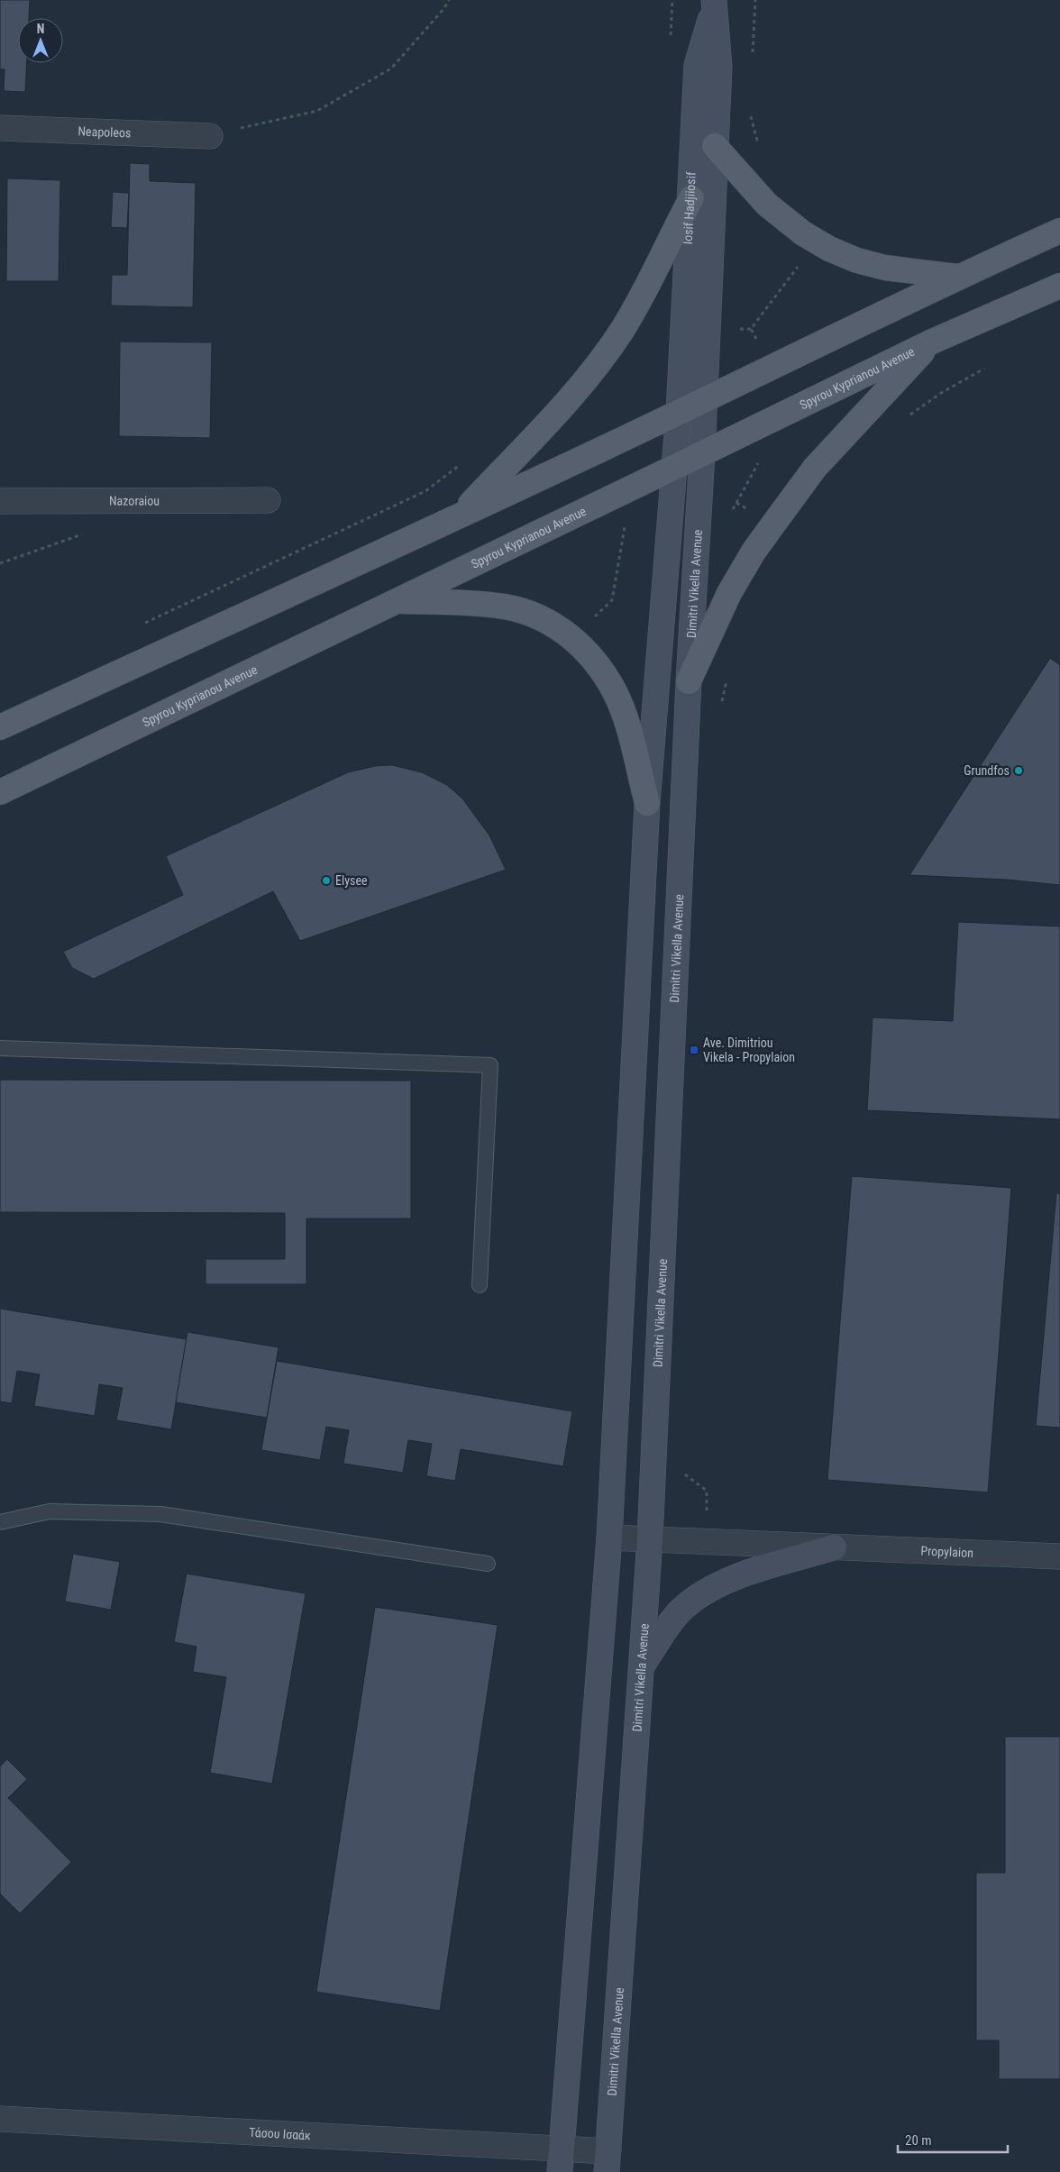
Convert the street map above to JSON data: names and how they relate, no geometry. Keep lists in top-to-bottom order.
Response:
{
  "streets": {
    "main road": ["Iosif Hadjiiosif", "Spyrou Kyprianou Avenue", "Dimitri Vikella Avenue"],
    "street": [
      "Neapoleos",
      "Nazoraiou",
      "Propylaion",
      "Τάσου Ισαάκ"
    ]
  },
  "crossings": [
    ["Iosif Hadjiiosif", "Spyrou Kyprianou Avenue"],
    ["Iosif Hadjiiosif", "Dimitri Vikella Avenue"],
    ["Spyrou Kyprianou Avenue", "Dimitri Vikella Avenue"],
    ["Dimitri Vikella Avenue", "Propylaion"],
    ["Dimitri Vikella Avenue", "Τάσου Ισαάκ"]
  ],
  "places": {
    "other": ["Grundfos", "Elysee"],
    "transit": ["Ave. Dimitriou Vikela - Propylaion"]
  },
  "scale_bar": "20 m",
  "north": "top"
}
